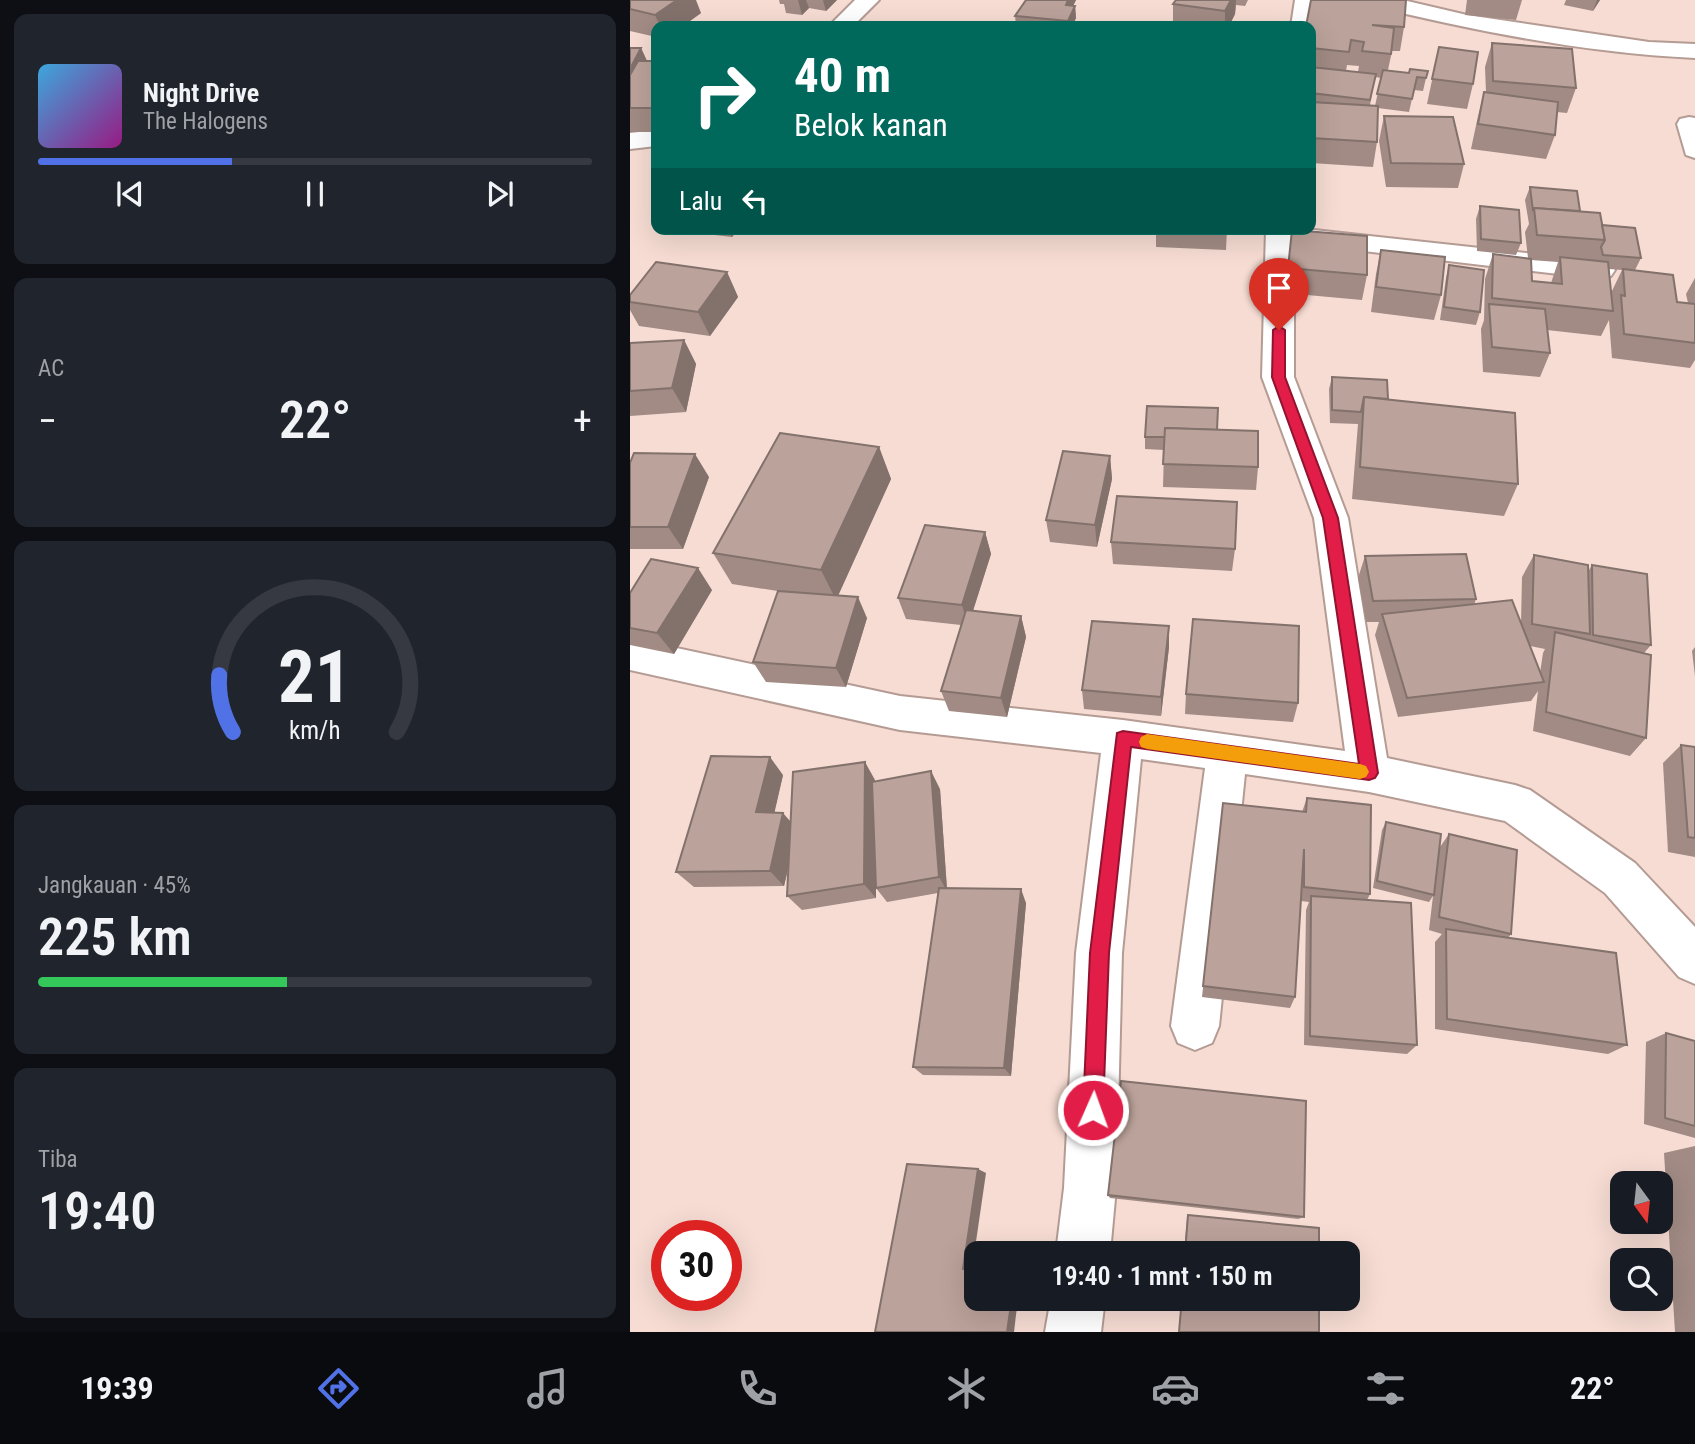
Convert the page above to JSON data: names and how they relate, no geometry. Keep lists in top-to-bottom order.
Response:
{
  "north": "bottom",
  "page": {
    "turn": ["40 m", "Belok kanan"],
    "song": ["Night Drive", "The Halogens"],
    "then": "Lalu",
    "tile": [
      "AC",
      ["Jangkauan · 45%", "225 km"],
      ["Tiba", "19:40"]
    ],
    "heat": ["−", "22°", "+"],
    "limit": "30",
    "trip": "19:40 · 1 mnt · 150 m",
    "tabs": ["19:39", "22°"],
    "gauge": ["21", "km/h"]
  }
}
